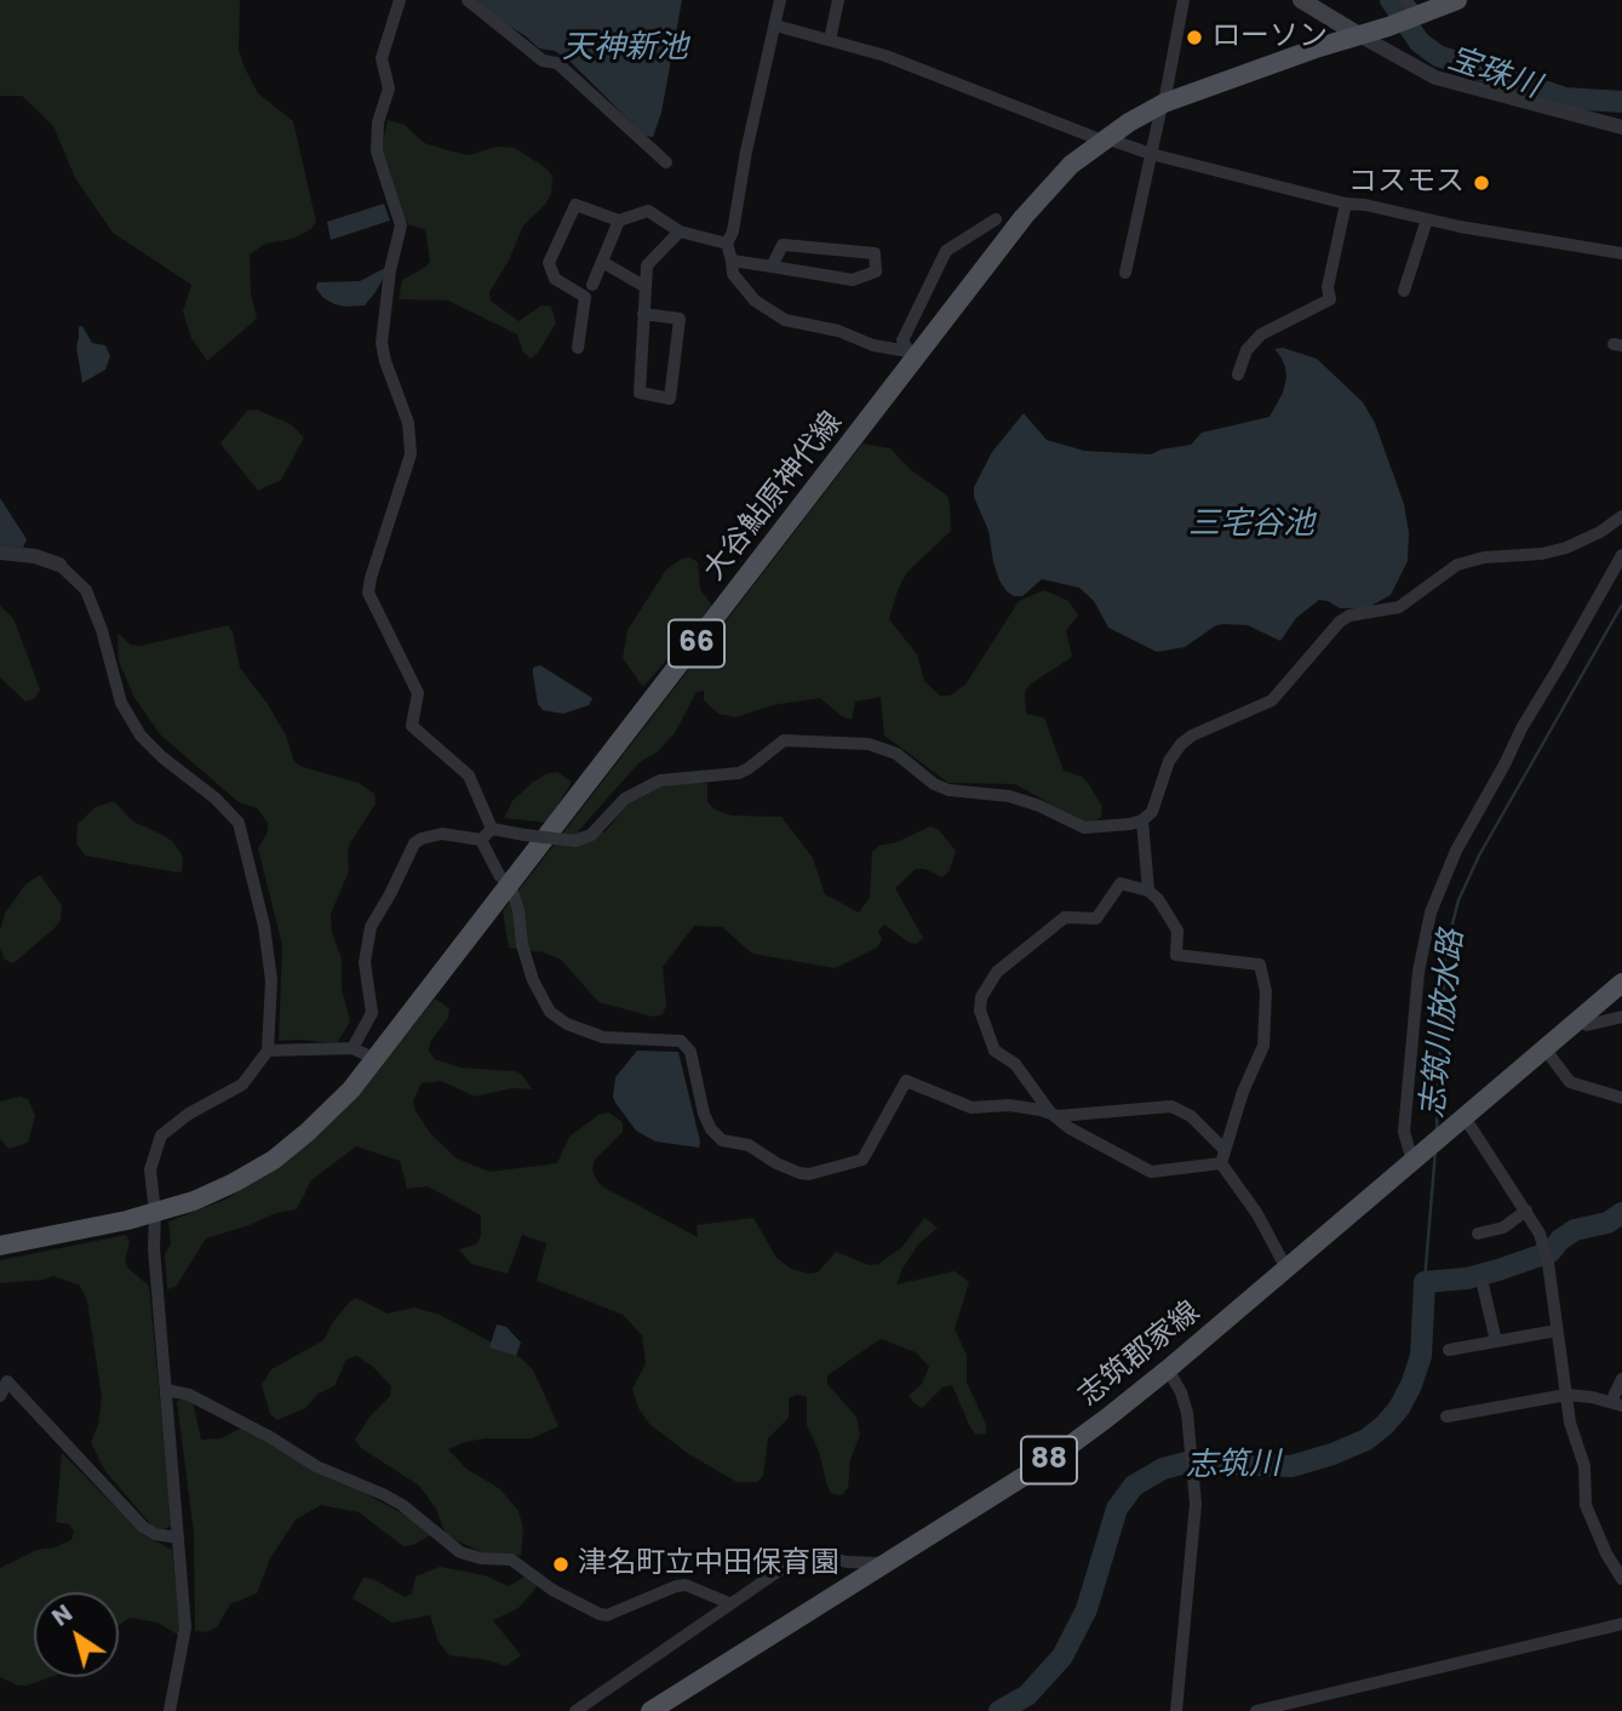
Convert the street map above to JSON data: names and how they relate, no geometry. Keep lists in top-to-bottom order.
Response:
{
  "streets": {
    "main road": [
      "大谷鮎原神代線",
      "66",
      "志筑郡家線",
      "88"
    ]
  },
  "water": [
    "天神新池",
    "宝珠川",
    "三宅谷池",
    "志筑川放水路",
    "志筑川"
  ],
  "places": ["ローソン", "コスモス", "津名町立中田保育園"],
  "north": "top left"
}
